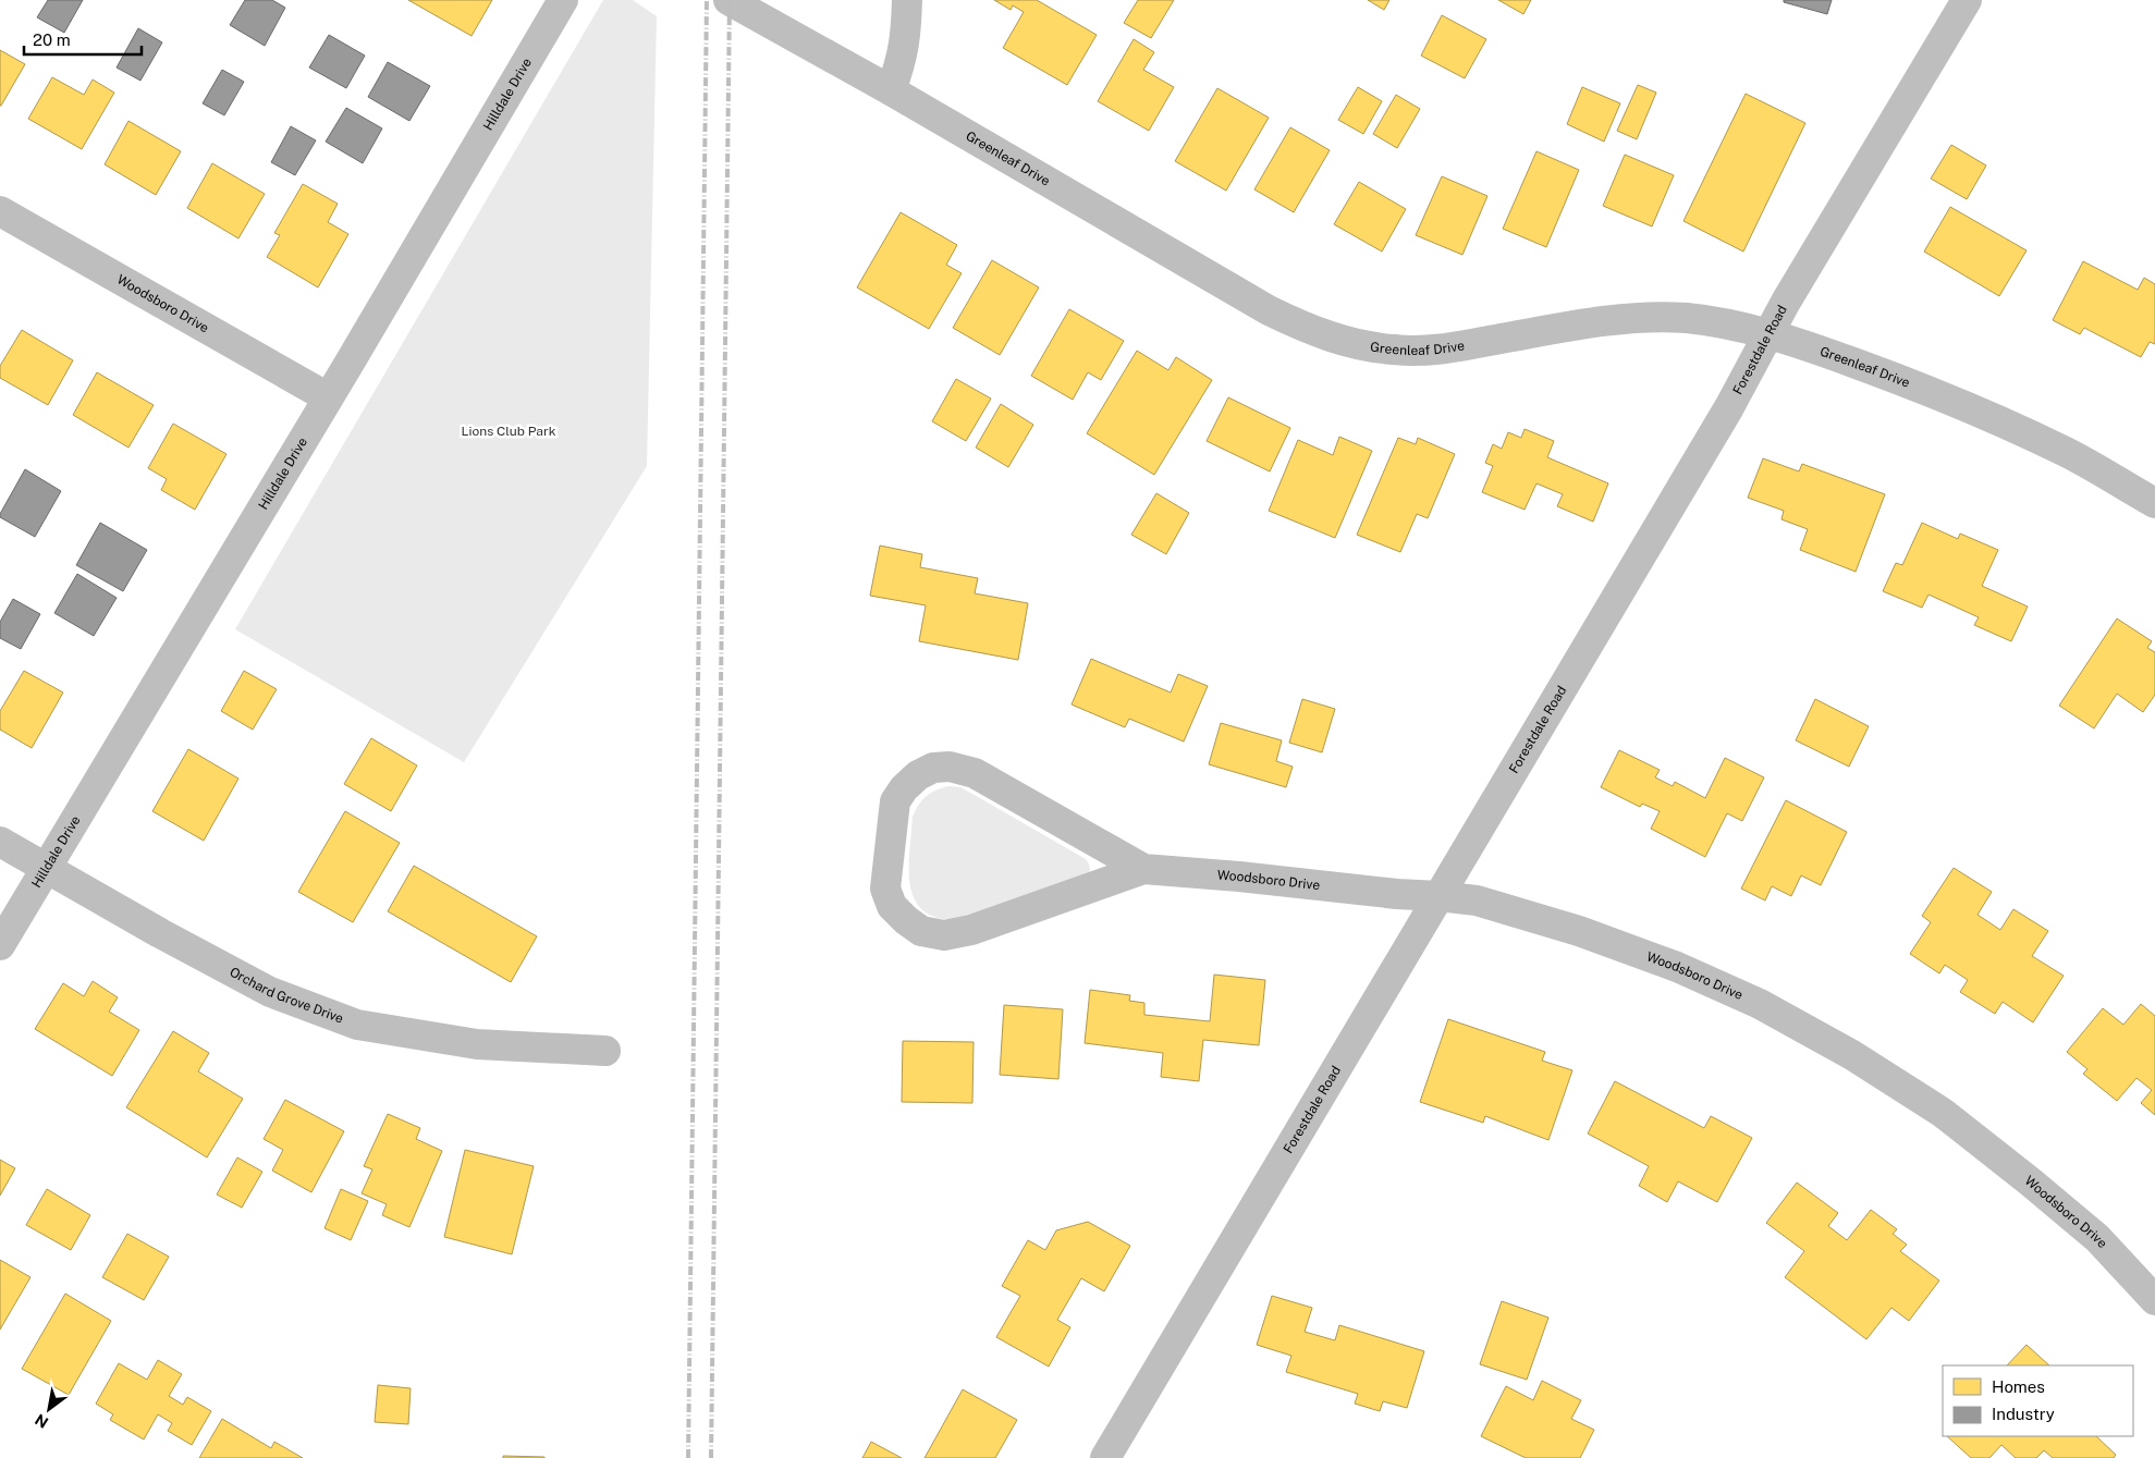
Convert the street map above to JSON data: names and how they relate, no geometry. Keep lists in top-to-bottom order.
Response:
{
  "streets": {
    "street": [
      "Hilldale Drive",
      "Greenleaf Drive",
      "Woodsboro Drive",
      "Forestdale Road",
      "Orchard Grove Drive"
    ]
  },
  "crossings": [
    ["Hilldale Drive", "Woodsboro Drive"],
    ["Hilldale Drive", "Orchard Grove Drive"],
    ["Greenleaf Drive", "Forestdale Road"],
    ["Woodsboro Drive", "Forestdale Road"]
  ],
  "parks": ["Lions Club Park"],
  "legend": ["Homes", "Industry"],
  "scale_bar": "20 m",
  "north": "bottom left"
}
